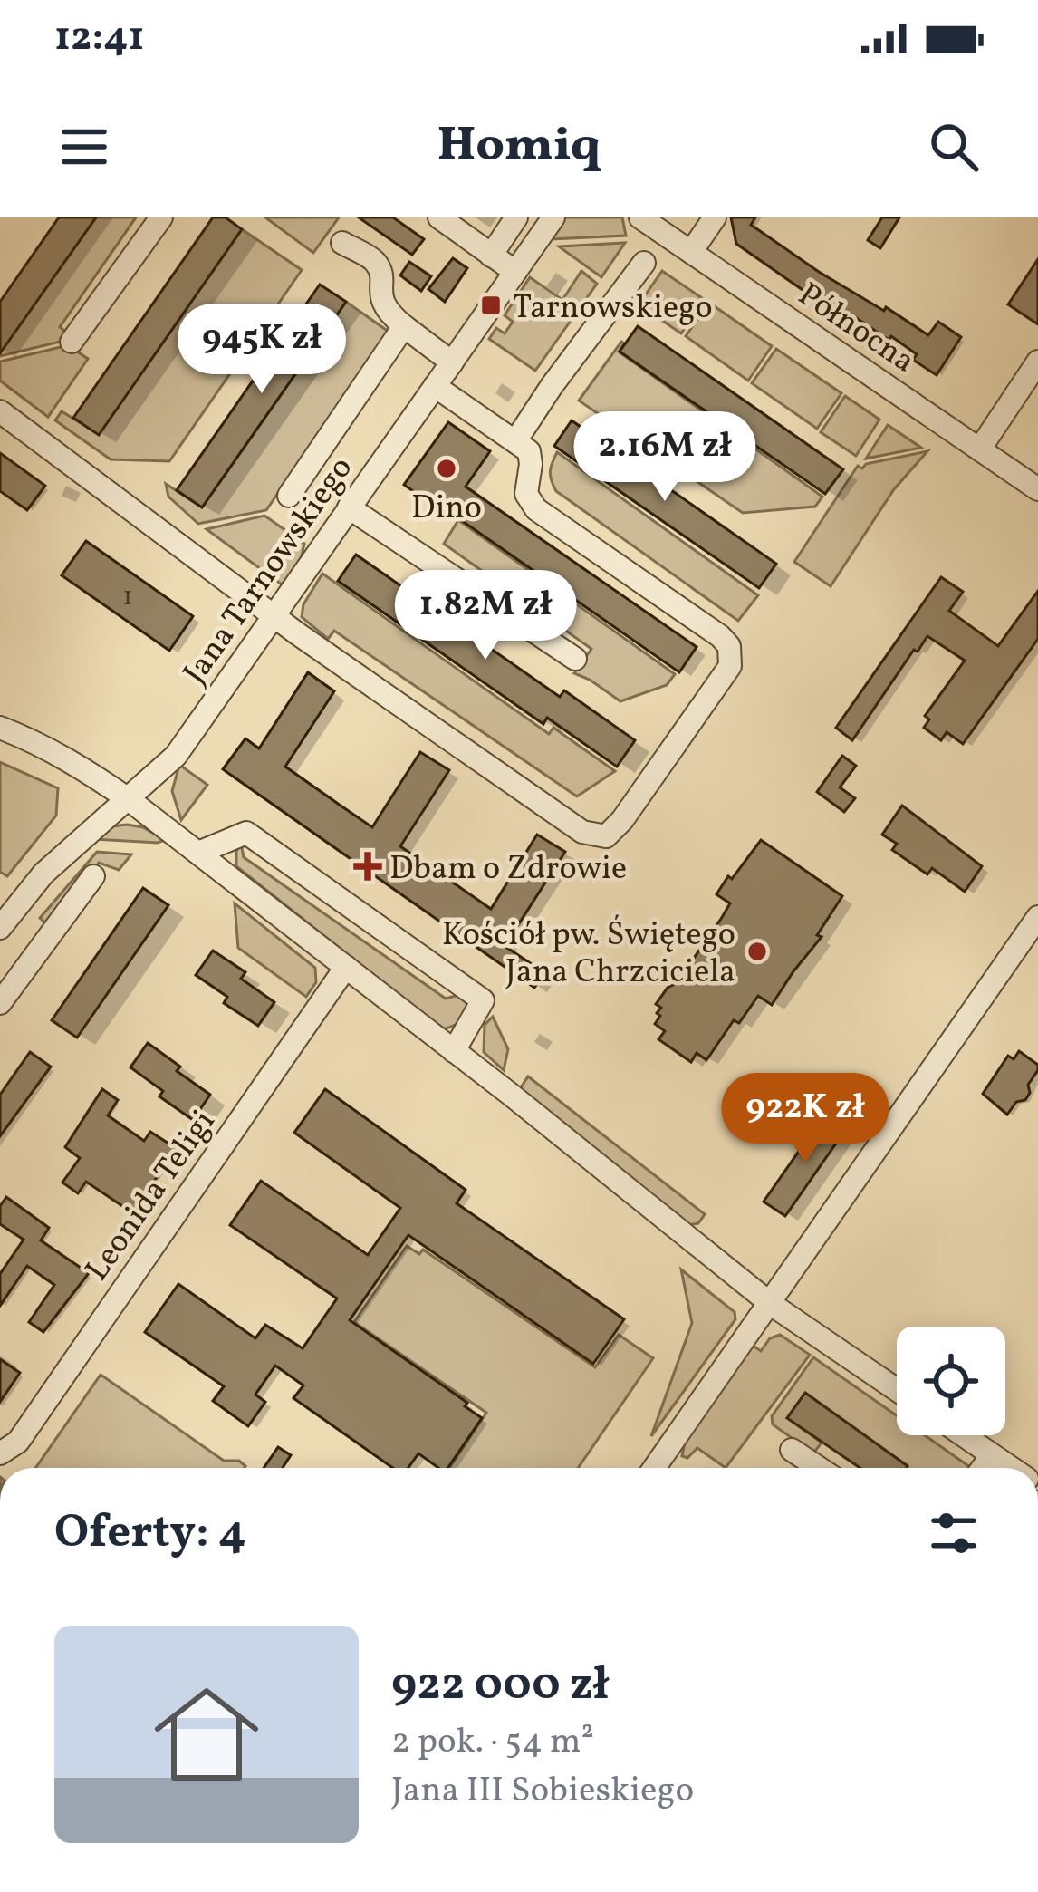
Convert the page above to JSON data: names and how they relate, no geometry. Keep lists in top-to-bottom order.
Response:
{
  "streets": {
    "street": ["Północna", "Jana Tarnowskiego", "Leonida Teligi"]
  },
  "places": {
    "transit": ["Tarnowskiego"],
    "other": ["Dino", "Kościół pw. Świętego Jana Chrzciciela"],
    "health": ["Dbam o Zdrowie"]
  },
  "house_numbers": ["1"],
  "page": {
    "status": "12:41",
    "header": "Homiq",
    "price": [
      "945K zł",
      "2.16M zł",
      "1.82M zł",
      "922K zł"
    ],
    "heading": "Oferty: 4",
    "list": [
      {
        "name": "922 000 zł",
        "note": "2 pok. · 54 m² · Jana III Sobieskiego"
      }
    ]
  }
}
